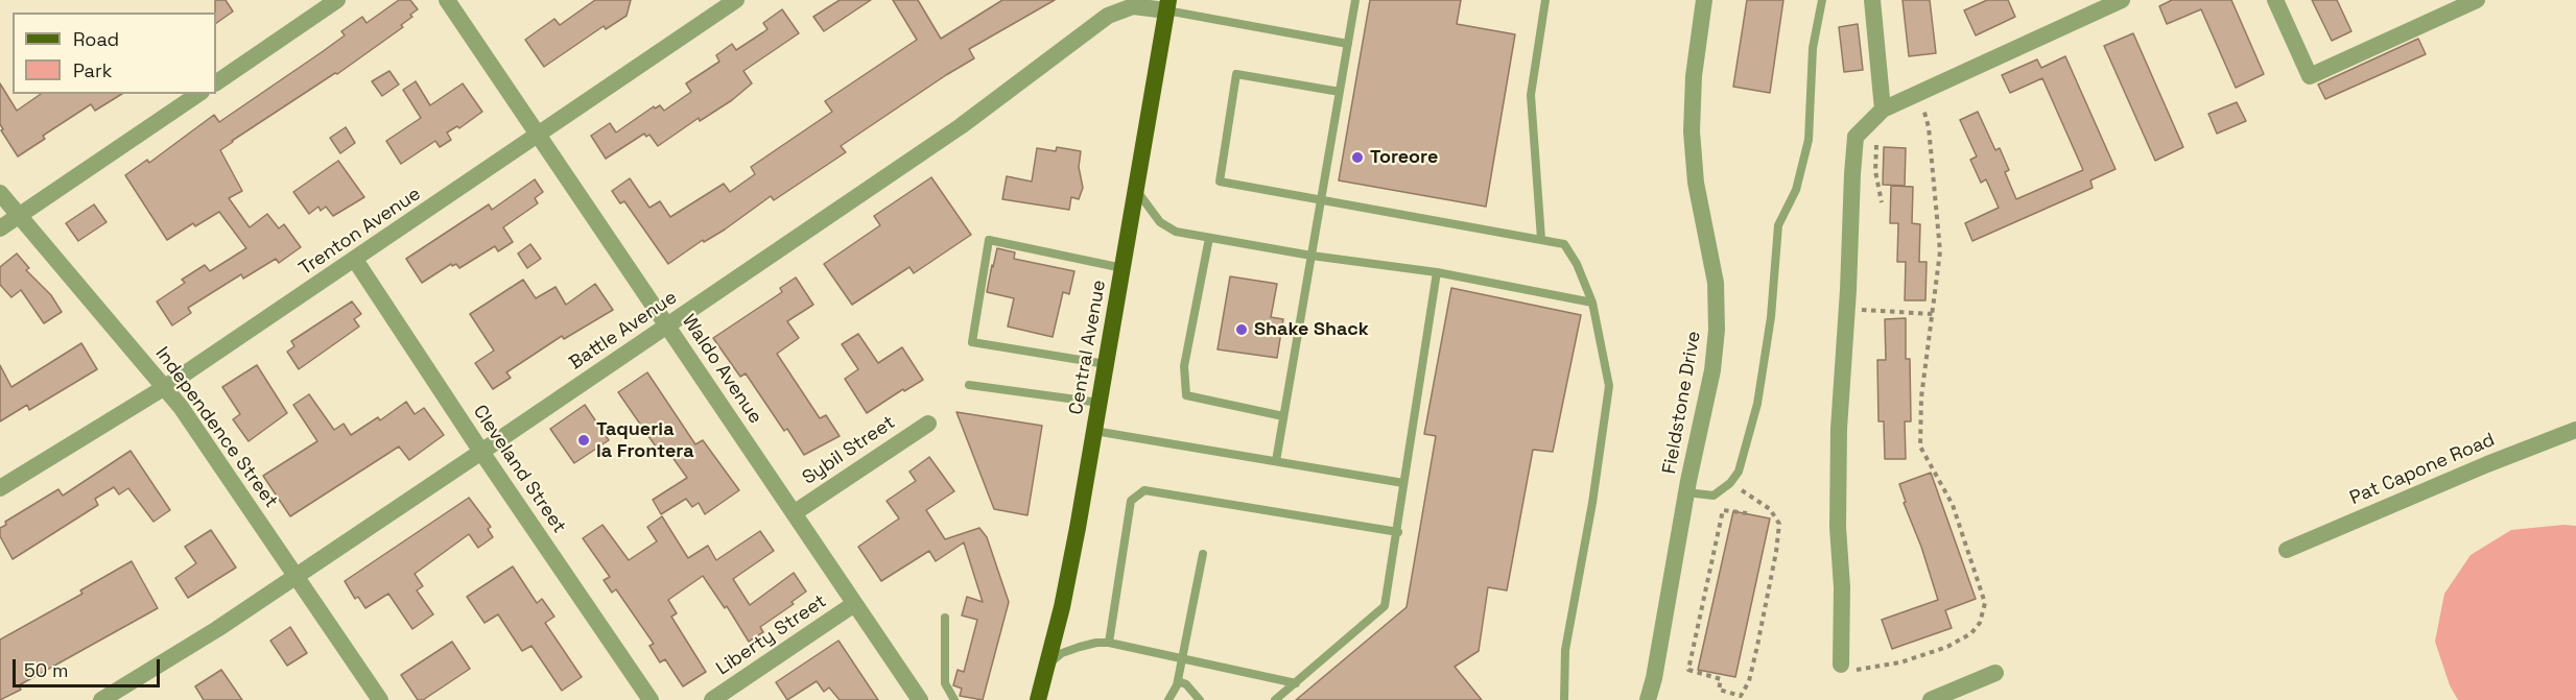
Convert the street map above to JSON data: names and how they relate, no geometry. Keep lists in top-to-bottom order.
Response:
{
  "streets": {
    "main road": ["Central Avenue"],
    "street": [
      "Trenton Avenue",
      "Battle Avenue",
      "Waldo Avenue",
      "Fieldstone Drive",
      "Independence Street",
      "Sybil Street",
      "Cleveland Street",
      "Pat Capone Road",
      "Liberty Street"
    ]
  },
  "crossings": [
    ["Trenton Avenue", "Waldo Avenue"],
    ["Trenton Avenue", "Independence Street"],
    ["Trenton Avenue", "Cleveland Street"],
    ["Battle Avenue", "Central Avenue"],
    ["Battle Avenue", "Waldo Avenue"],
    ["Battle Avenue", "Independence Street"],
    ["Battle Avenue", "Cleveland Street"],
    ["Waldo Avenue", "Sybil Street"],
    ["Waldo Avenue", "Liberty Street"]
  ],
  "places": ["Toreore", "Shake Shack", "Taqueria la Frontera"],
  "legend": ["Road", "Park"],
  "scale_bar": "50 m"
}
